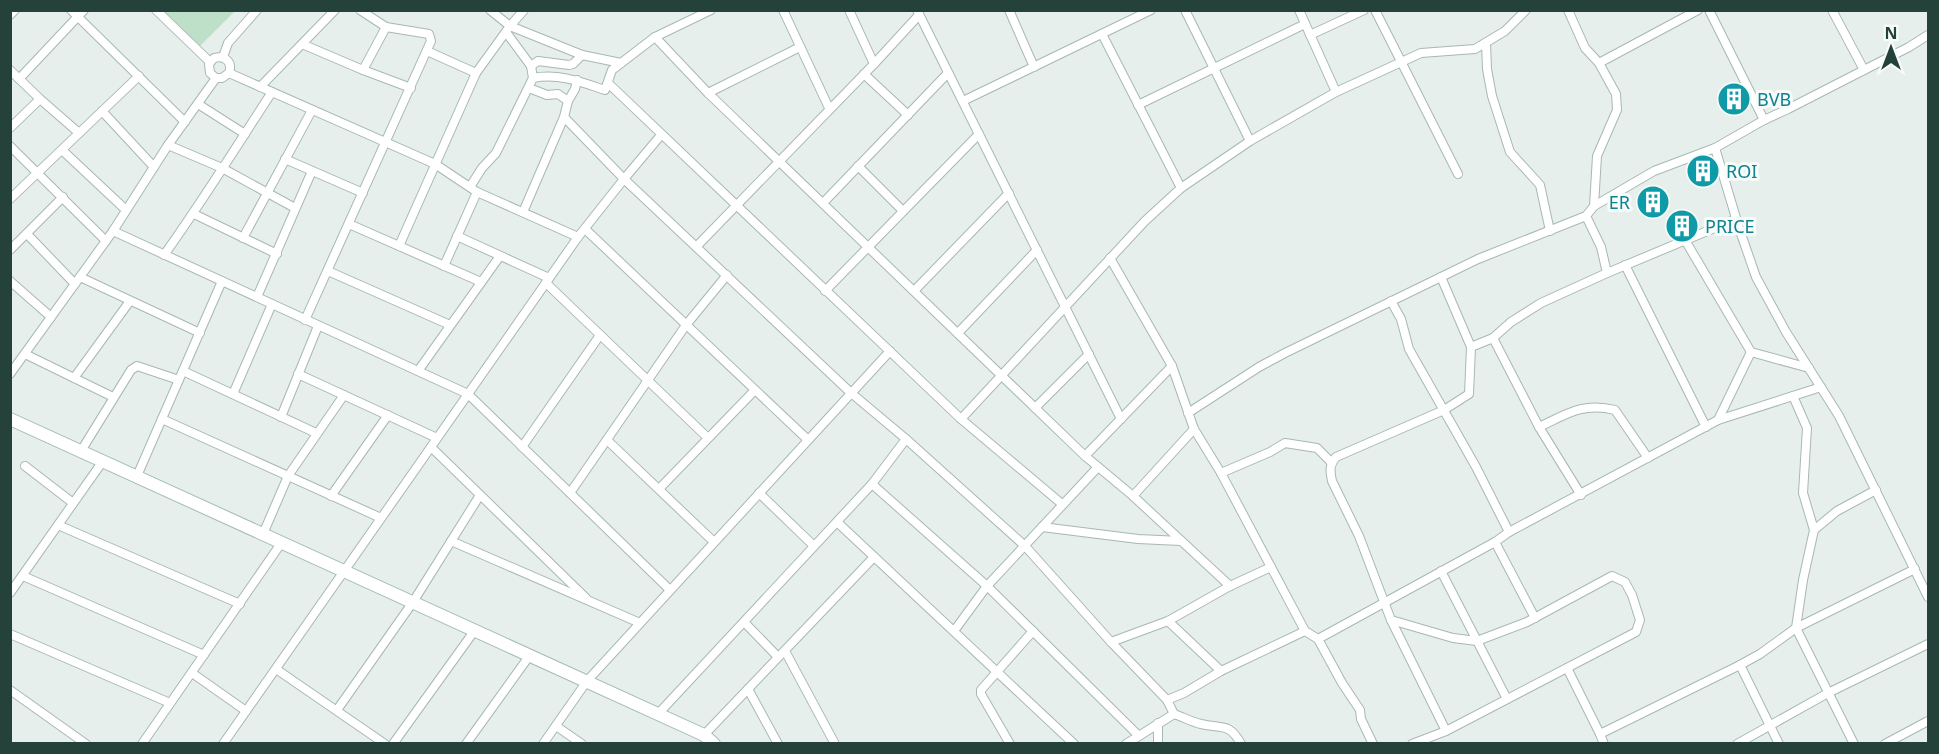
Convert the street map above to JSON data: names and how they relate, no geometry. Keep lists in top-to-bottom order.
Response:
{
  "places": {
    "building": [
      "BVB",
      "ROI",
      "ER",
      "PRICE"
    ]
  },
  "north": "top"
}
